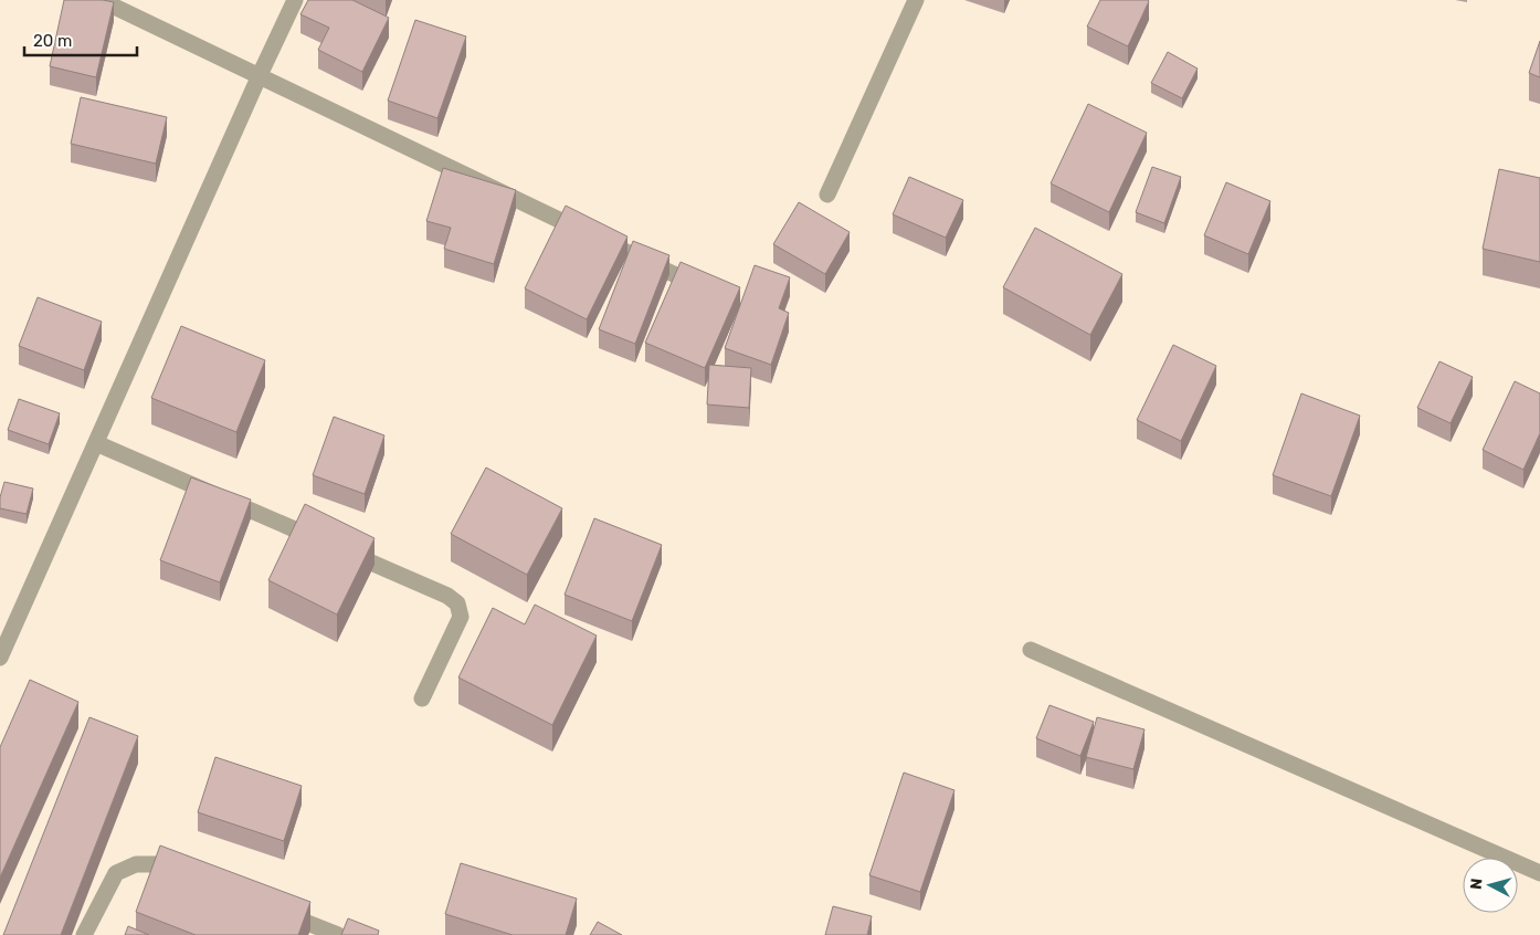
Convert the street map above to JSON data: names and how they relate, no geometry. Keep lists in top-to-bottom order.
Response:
{
  "scale_bar": "20 m",
  "north": "left"
}
